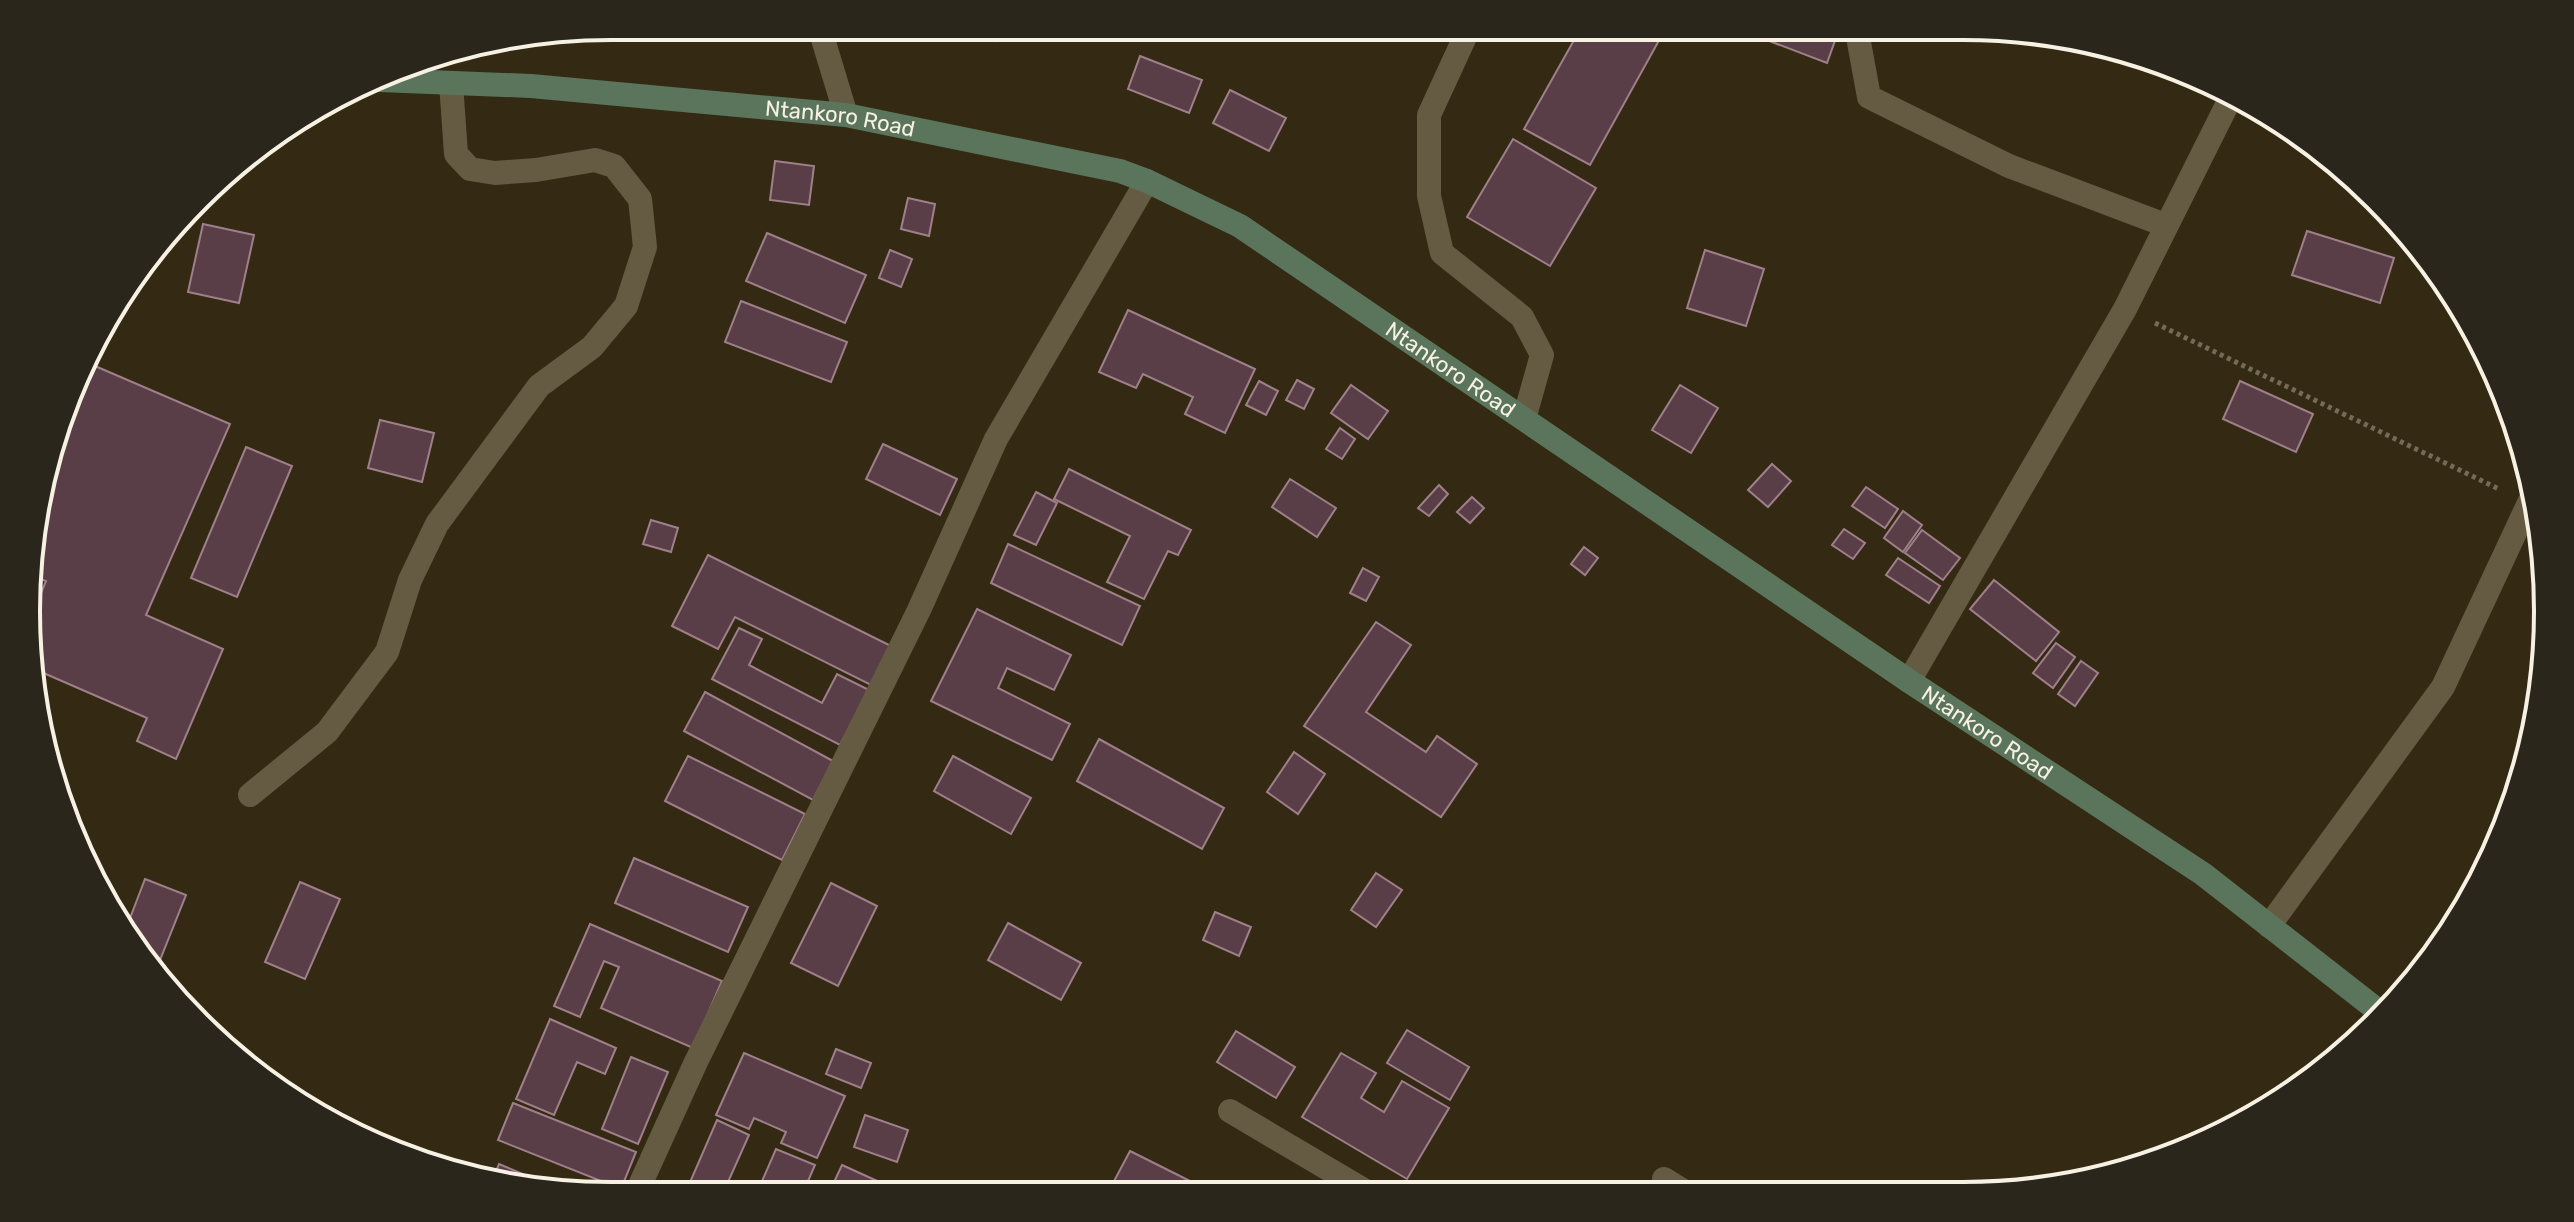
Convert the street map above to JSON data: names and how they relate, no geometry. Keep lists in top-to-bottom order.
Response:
{
  "streets": {
    "main road": ["Ntankoro Road"]
  }
}
